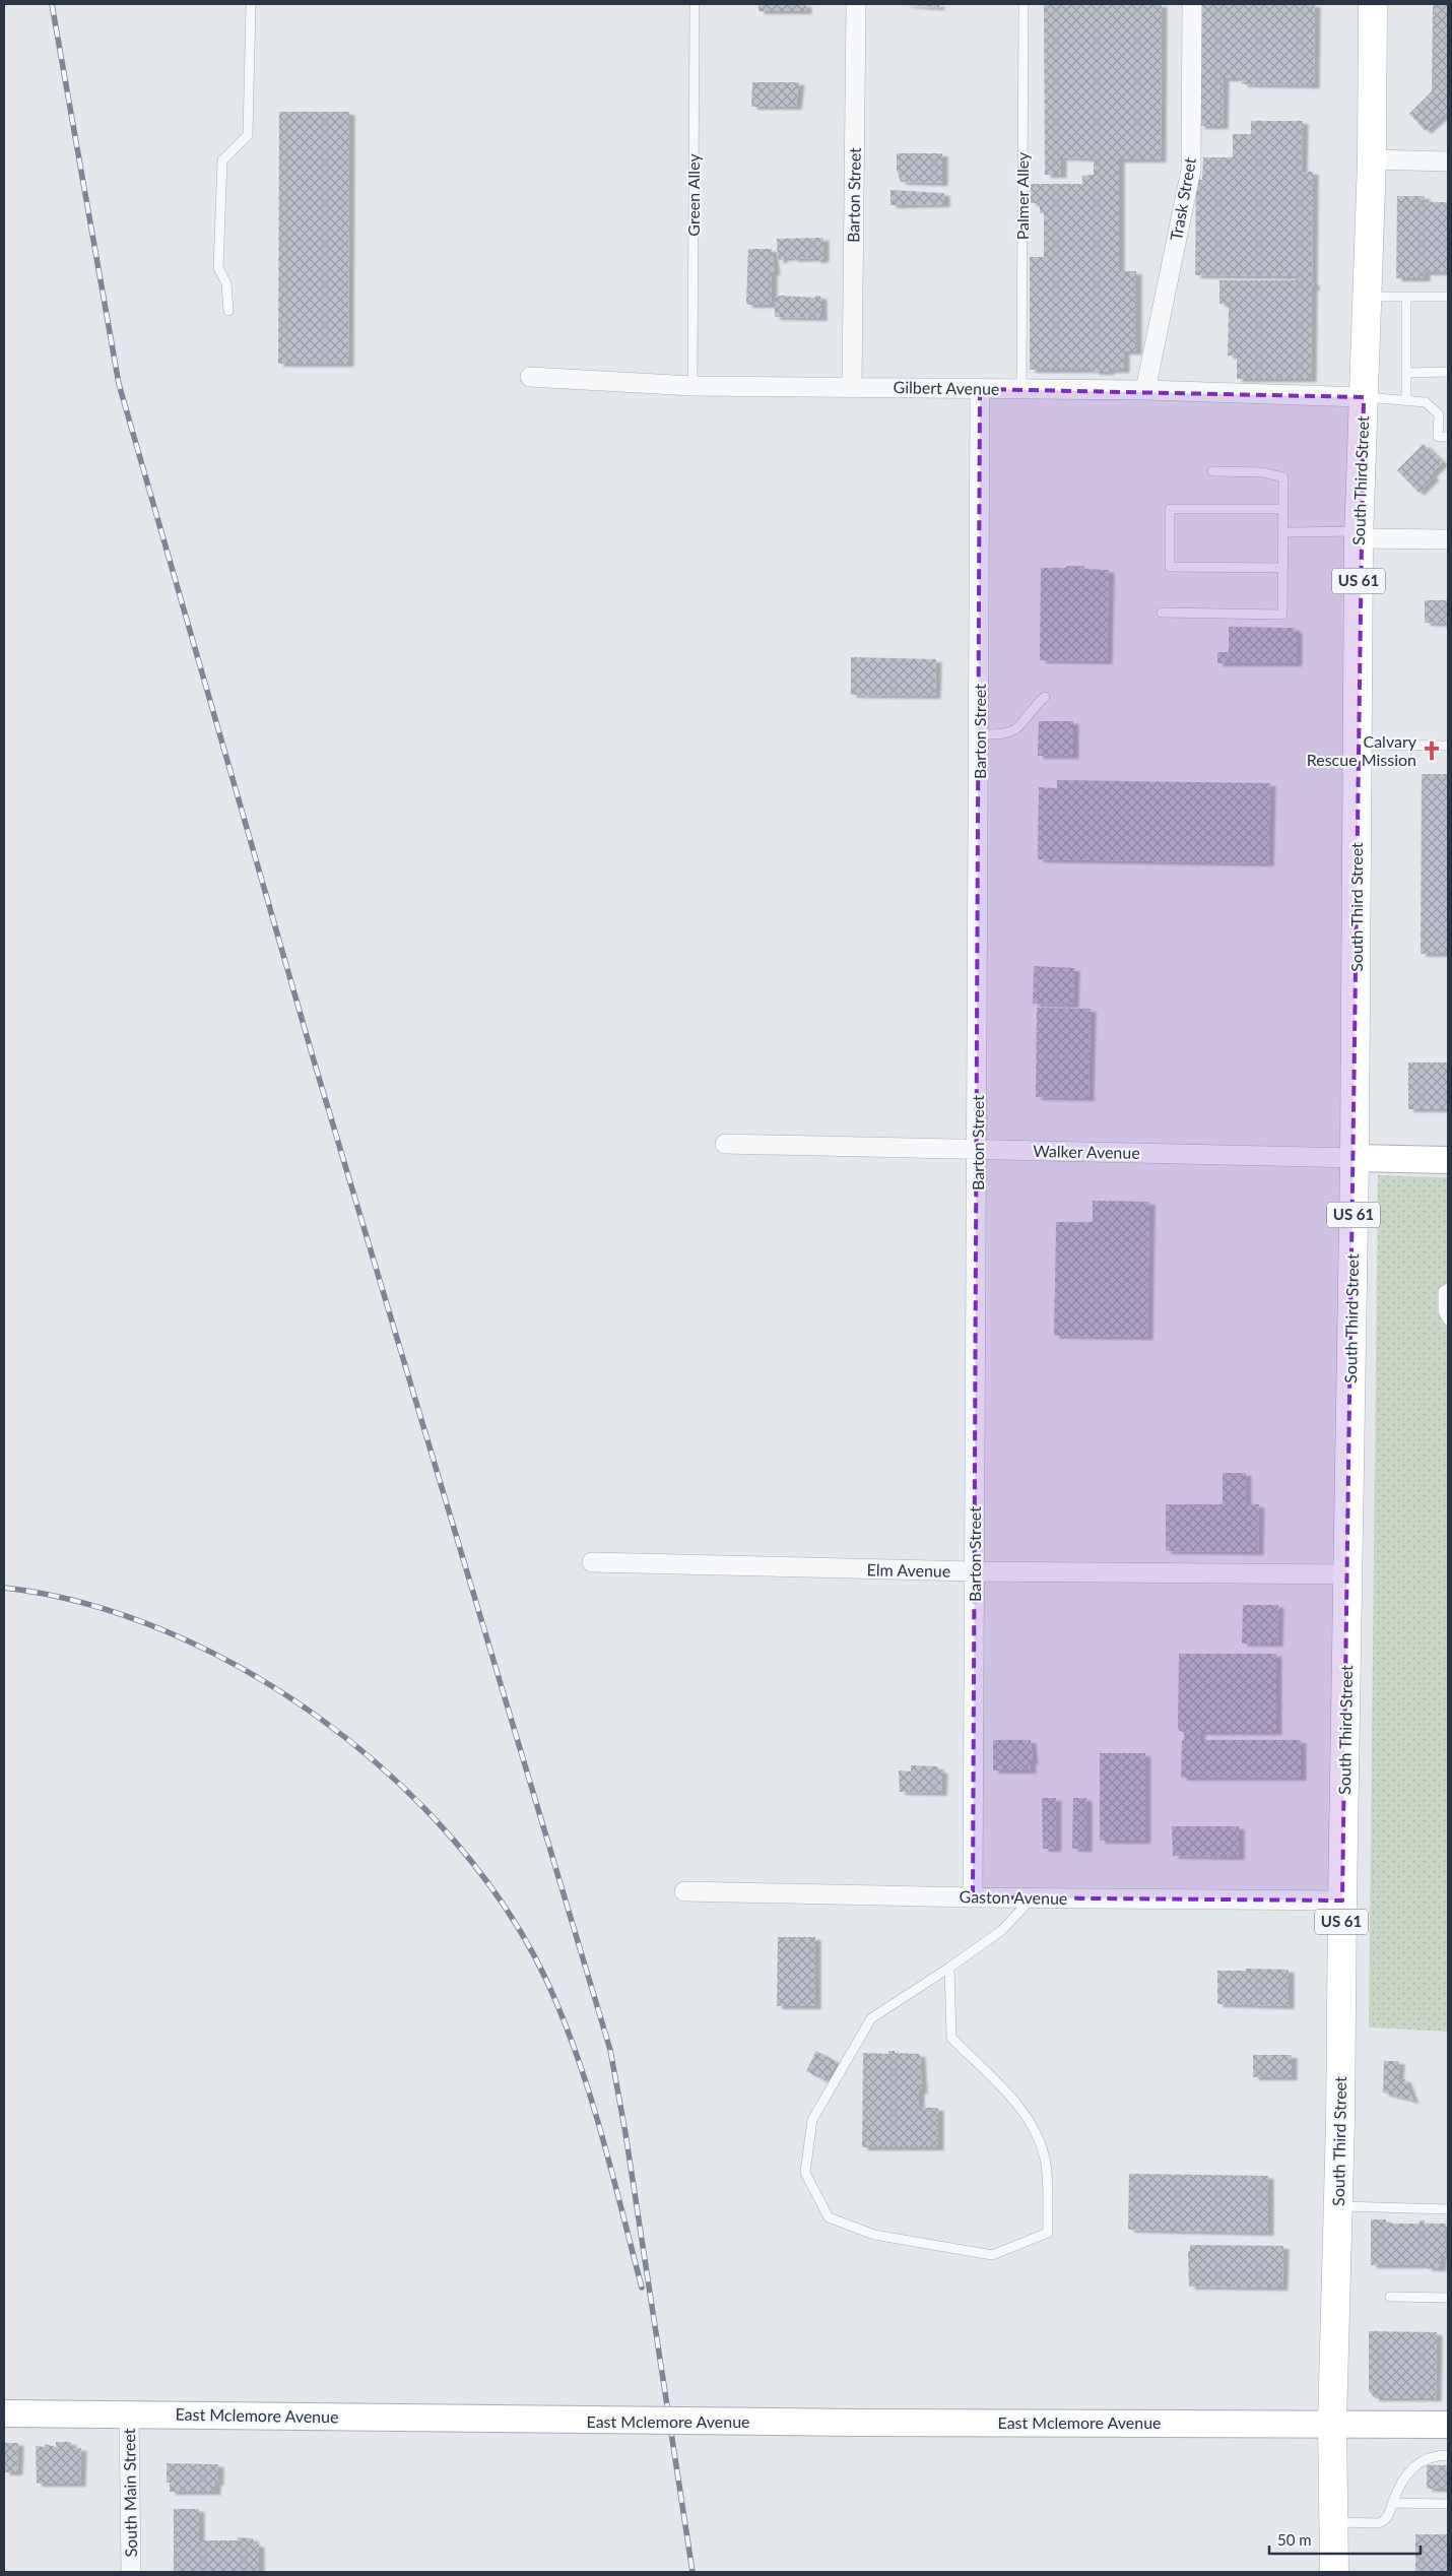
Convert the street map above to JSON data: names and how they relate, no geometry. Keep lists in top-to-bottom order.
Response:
{
  "streets": {
    "main road": [
      "South Third Street",
      "US 61",
      "Walker Avenue",
      "East Mclemore Avenue"
    ],
    "street": [
      "Barton Street",
      "Trask Street",
      "Gilbert Avenue",
      "Elm Avenue",
      "Gaston Avenue",
      "South Main Street"
    ],
    "lane": ["Green Alley", "Palmer Alley"]
  },
  "crossings": [
    ["Green Alley", "Gilbert Avenue"],
    ["Barton Street", "Gilbert Avenue"],
    ["Barton Street", "Walker Avenue"],
    ["Barton Street", "Elm Avenue"],
    ["Barton Street", "Gaston Avenue"],
    ["Palmer Alley", "Gilbert Avenue"],
    ["Trask Street", "Gilbert Avenue"],
    ["Gilbert Avenue", "South Third Street"],
    ["South Third Street", "Walker Avenue"],
    ["South Third Street", "Elm Avenue"],
    ["South Third Street", "Gaston Avenue"],
    ["South Third Street", "East Mclemore Avenue"],
    ["East Mclemore Avenue", "South Main Street"]
  ],
  "places": {
    "church": ["Calvary Rescue Mission"]
  },
  "scale_bar": "50 m"
}
